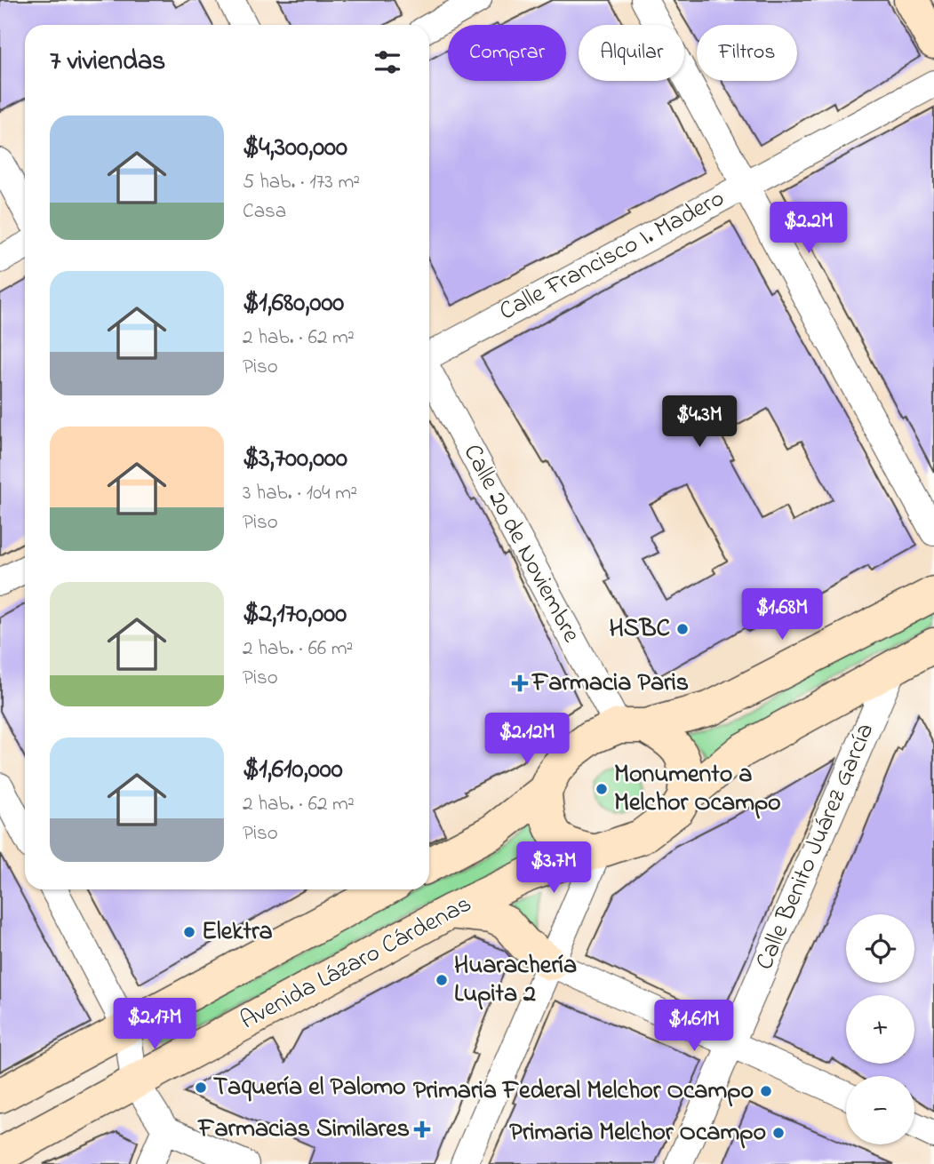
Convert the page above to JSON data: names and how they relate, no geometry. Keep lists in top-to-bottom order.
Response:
{
  "streets": {
    "main road": ["Avenida Lázaro Cárdenas"],
    "street": ["Calle Francisco I. Madero", "Calle 20 de Noviembre", "Calle Benito Juárez García"]
  },
  "crossings": [
    ["Calle 20 de Noviembre", "Avenida Lázaro Cárdenas"],
    ["Calle Benito Juárez García", "Avenida Lázaro Cárdenas"]
  ],
  "places": {
    "other": [
      "HSBC",
      "Monumento a Melchor Ocampo",
      "Elektra",
      "Huarachería Lupita 2",
      "Taquería el Palomo",
      "Primaria Federal Melchor Ocampo",
      "Primaria Melchor Ocampo"
    ],
    "health": ["Farmacia Paris", "Farmacias Similares"]
  },
  "page": {
    "chip": ["Comprar", "Alquilar", "Filtros"],
    "heading": "7 viviendas",
    "list": [
      {
        "name": "$4,300,000",
        "note": "5 hab. · 173 m² · Casa"
      },
      {
        "name": "$1,680,000",
        "note": "2 hab. · 62 m² · Piso"
      },
      {
        "name": "$3,700,000",
        "note": "3 hab. · 104 m² · Piso"
      },
      {
        "name": "$2,170,000",
        "note": "2 hab. · 66 m² · Piso"
      },
      {
        "name": "$1,610,000",
        "note": "2 hab. · 62 m² · Piso"
      }
    ],
    "price": [
      "$2.2M",
      "$4.3M",
      "$1.68M",
      "$2.12M",
      "$3.7M",
      "$2.17M",
      "$1.61M"
    ],
    "map_buttons": ["+", "−"]
  }
}
